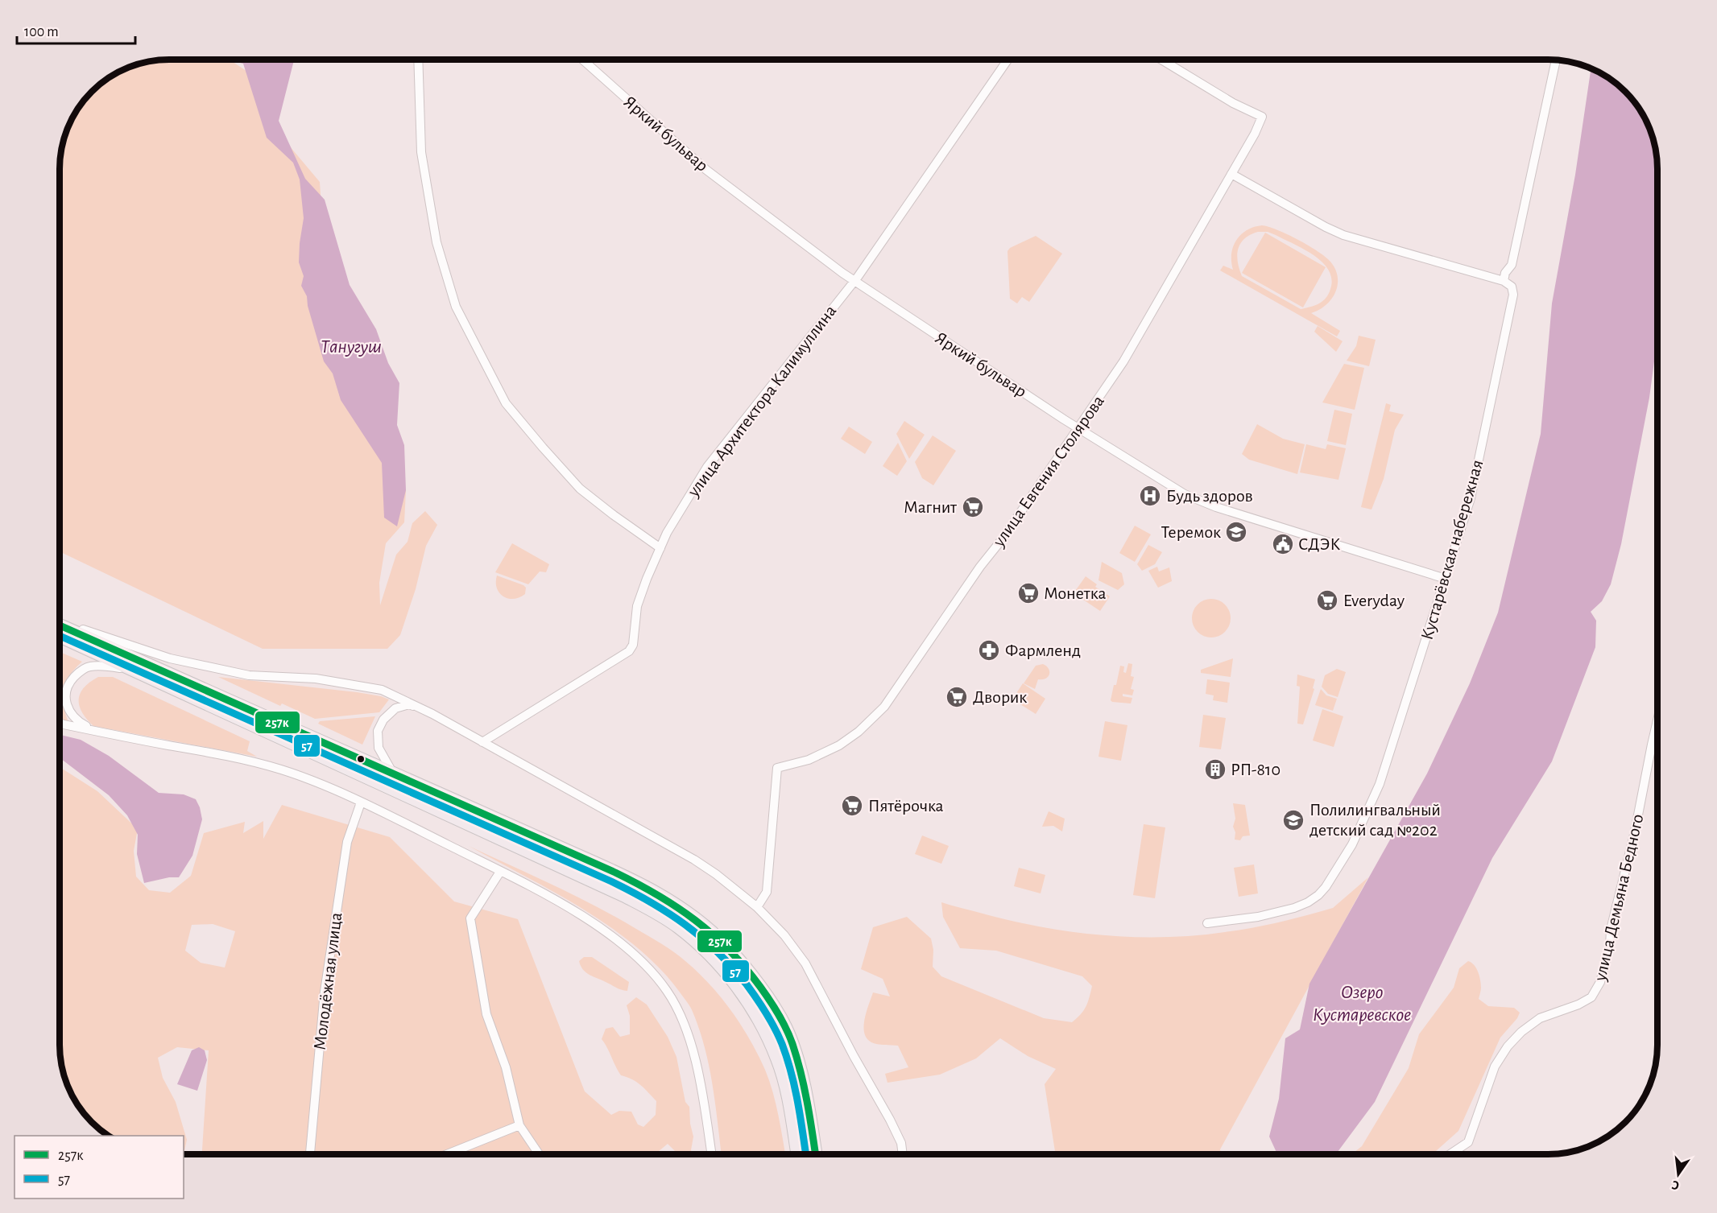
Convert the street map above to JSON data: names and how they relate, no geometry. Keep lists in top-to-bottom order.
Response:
{
  "streets": {
    "street": [
      "Яркий бульвар",
      "улица Архитектора Калимуллина",
      "улица Евгения Столярова",
      "Кустарёвская набережная",
      "улица Демьяна Бедного",
      "Молодёжная улица"
    ]
  },
  "crossings": [
    ["Яркий бульвар", "улица Архитектора Калимуллина"],
    ["Яркий бульвар", "улица Евгения Столярова"],
    ["Яркий бульвар", "Кустарёвская набережная"]
  ],
  "water": ["Танугуш", "Озеро Кустаревское"],
  "places": {
    "hospital": ["Будь здоров"],
    "supermarket": [
      "Магнит",
      "Монетка",
      "Everyday",
      "Дворик",
      "Пятёрочка"
    ],
    "school or university": ["Теремок", "Полилингвальный детский сад №202"],
    "public building": ["СДЭК"],
    "pharmacy": ["Фармленд"],
    "building": ["РП-810"]
  },
  "lines": ["transit line 257к", "transit line 57"],
  "legend": ["257к", "57"],
  "scale_bar": "100 m",
  "north": "bottom"
}
